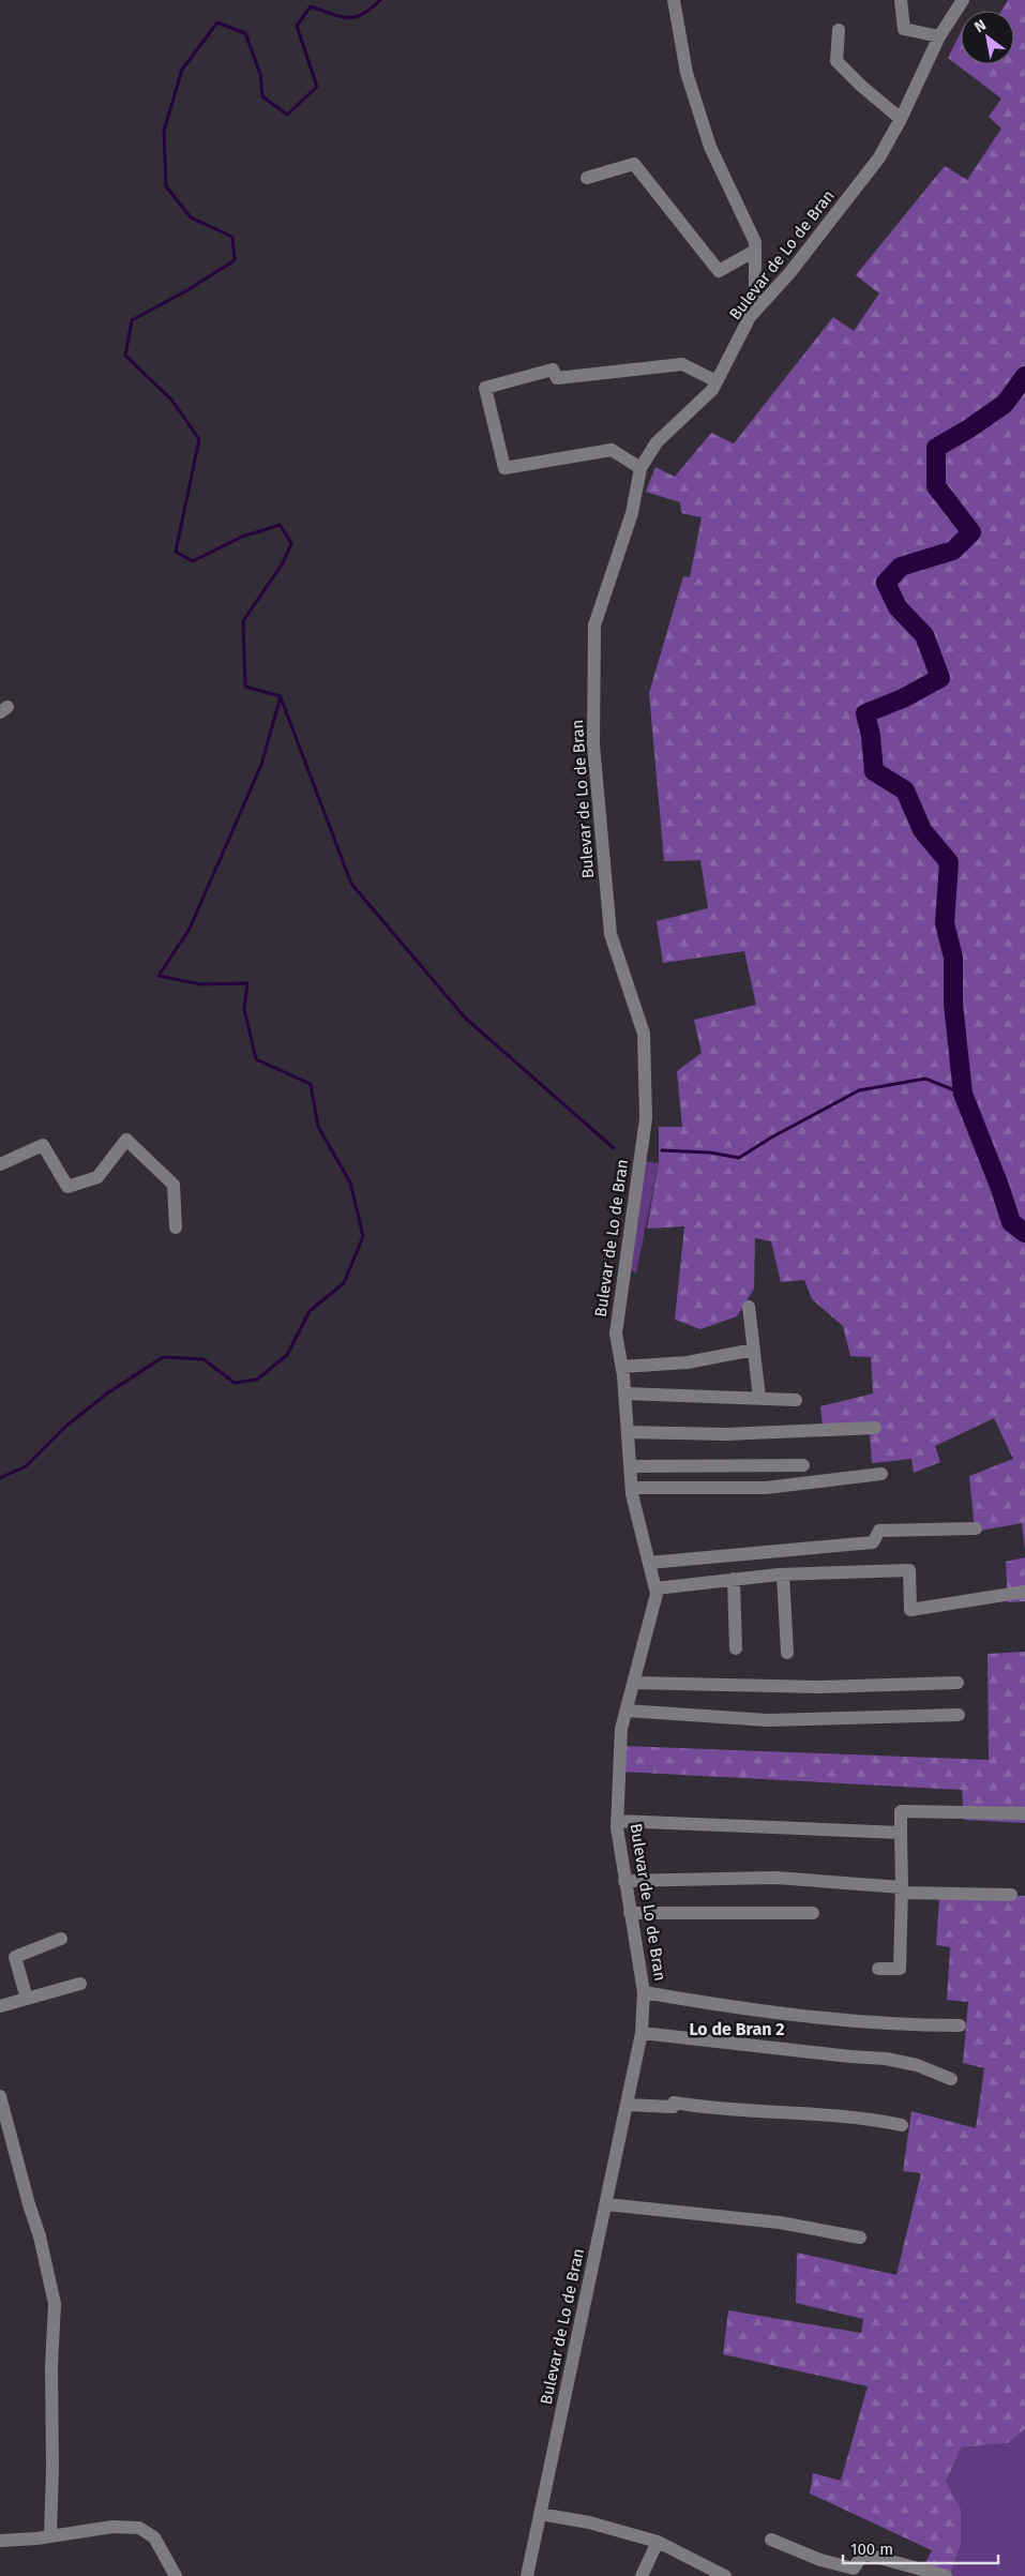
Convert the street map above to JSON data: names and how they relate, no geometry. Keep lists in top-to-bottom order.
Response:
{
  "streets": {
    "street": ["Bulevar de Lo de Bran"]
  },
  "districts": ["Lo de Bran 2"],
  "scale_bar": "100 m",
  "north": "top left"
}
